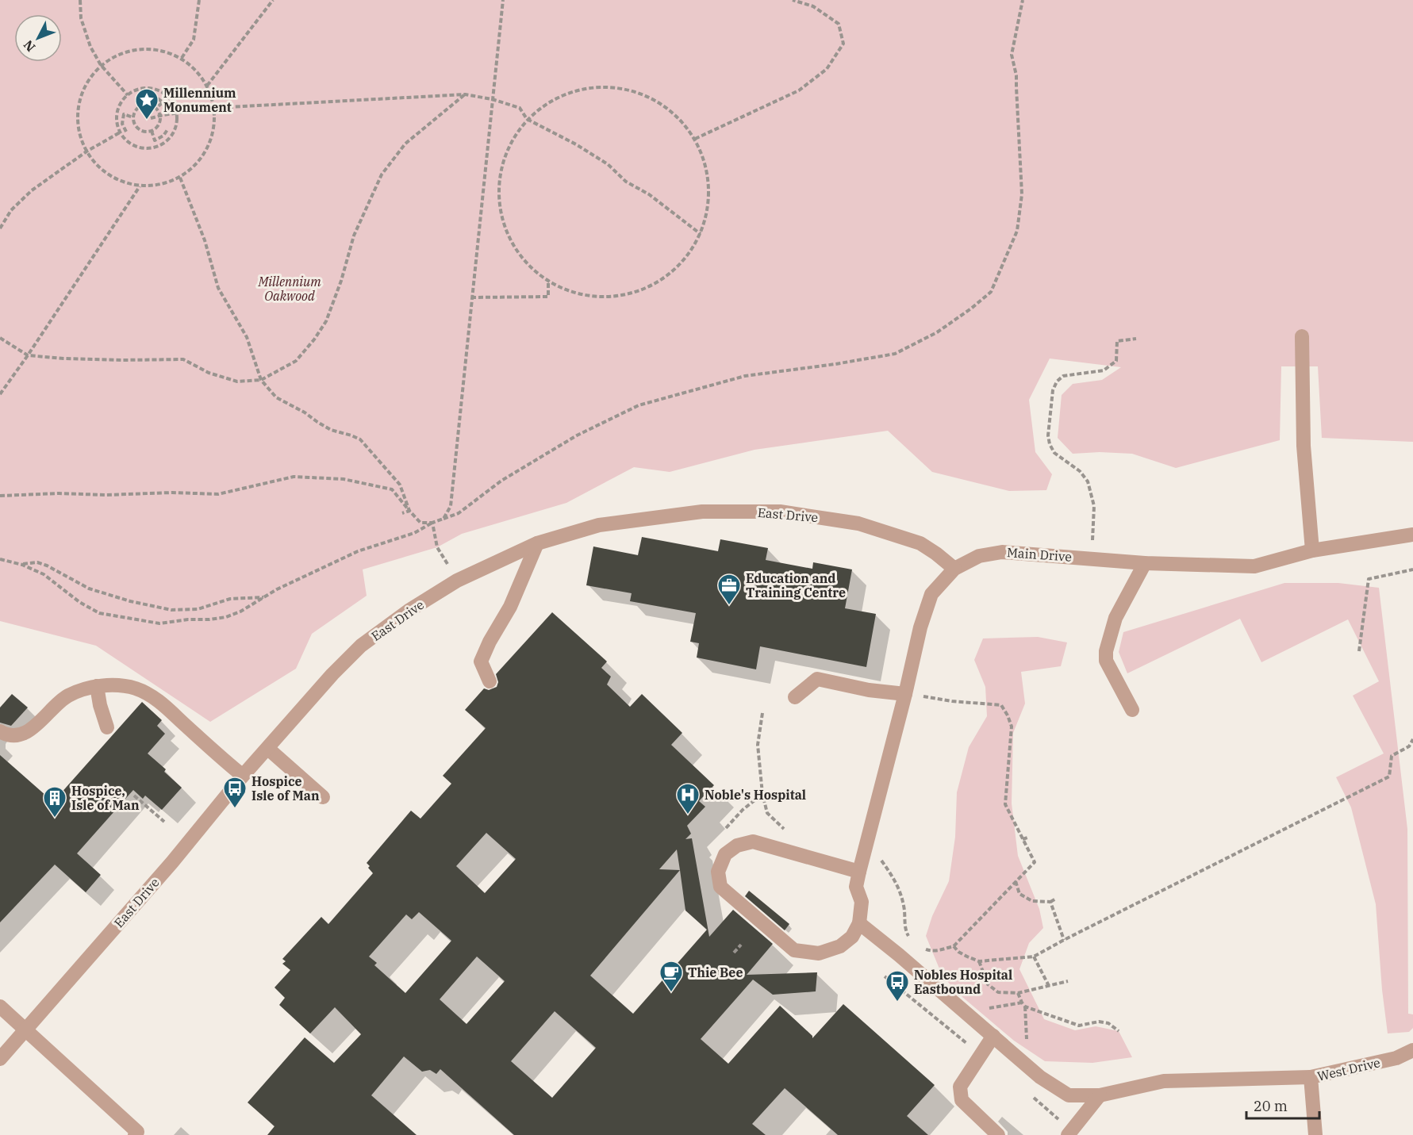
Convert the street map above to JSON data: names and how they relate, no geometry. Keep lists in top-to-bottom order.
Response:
{
  "streets": {
    "street": ["East Drive", "Main Drive", "West Drive"]
  },
  "crossings": [
    ["East Drive", "Main Drive"]
  ],
  "parks": ["Millennium Oakwood"],
  "places": {
    "place": ["Millennium Monument"],
    "office": ["Education and Training Centre"],
    "bus stop": ["Hospice Isle of Man", "Nobles Hospital Eastbound"],
    "hospital": ["Noble's Hospital"],
    "building": ["Hospice, Isle of Man"],
    "cafe": ["Thie Bee"]
  },
  "scale_bar": "20 m",
  "north": "bottom left"
}
